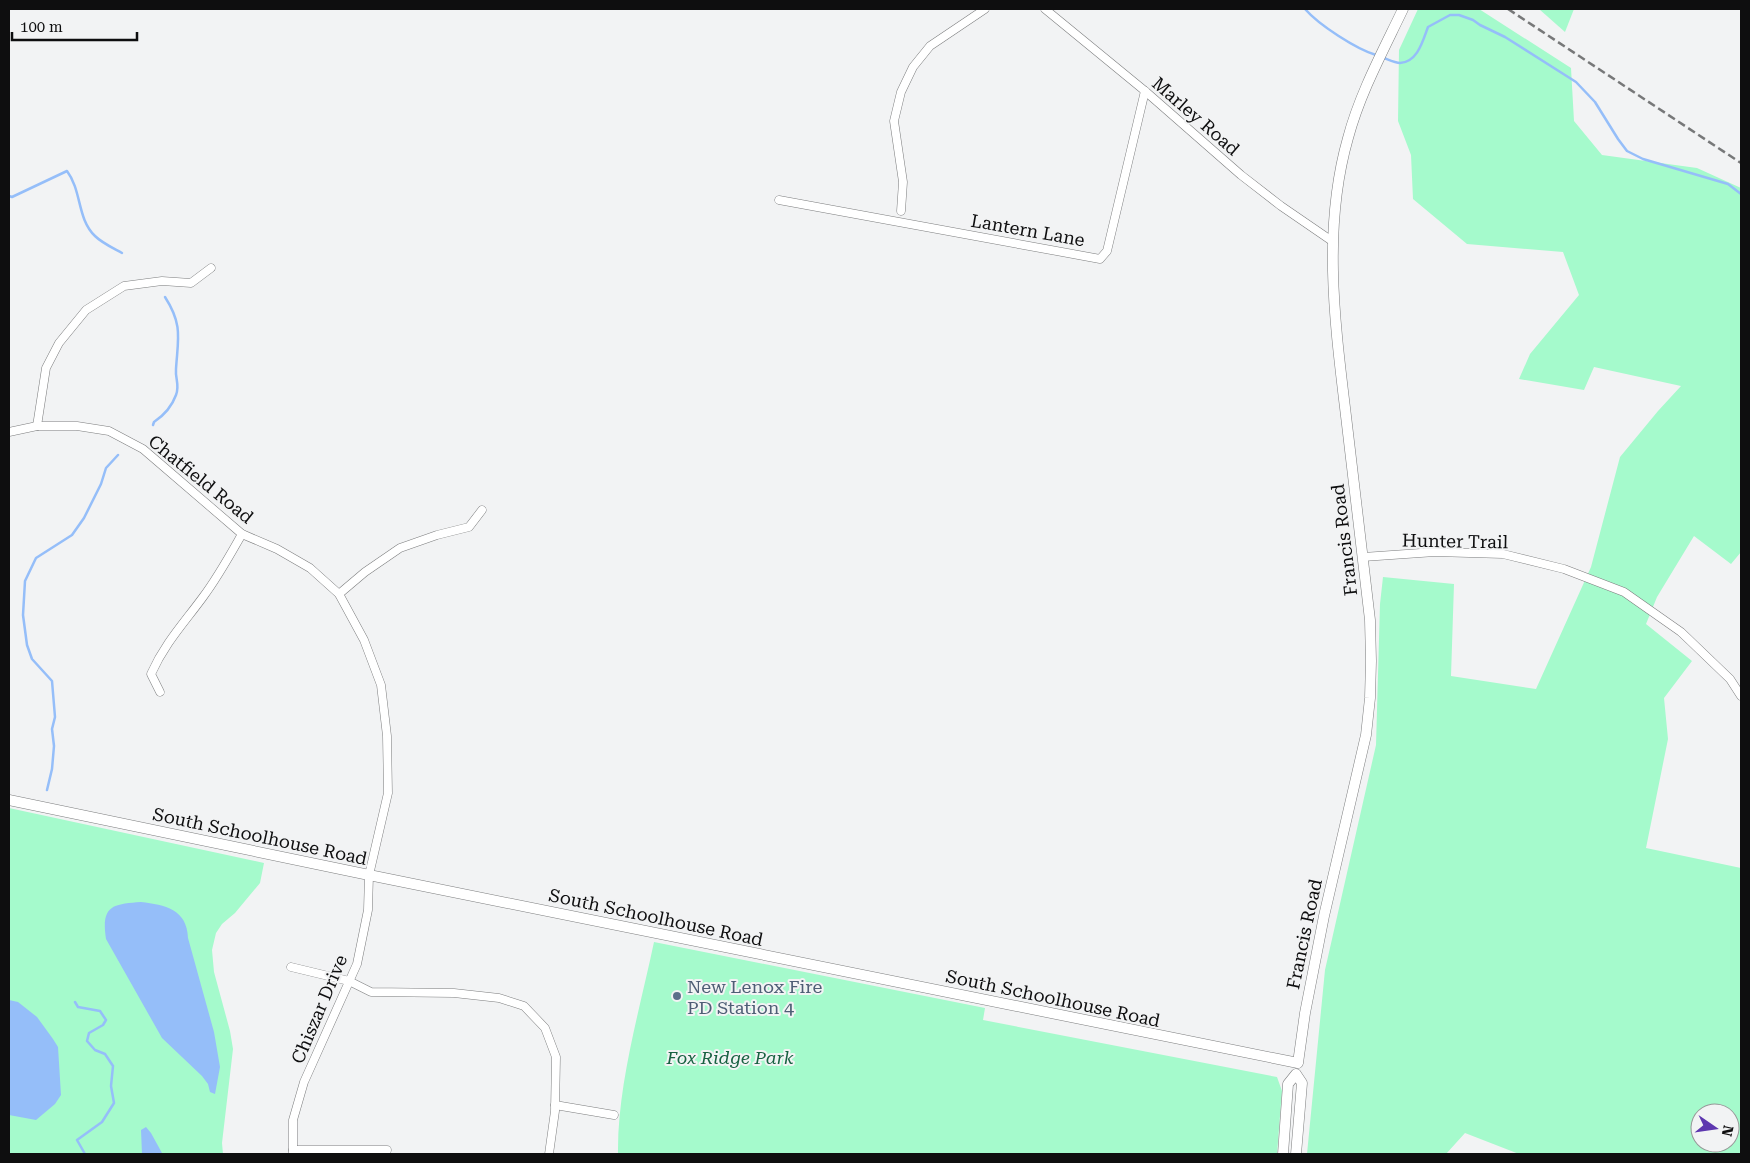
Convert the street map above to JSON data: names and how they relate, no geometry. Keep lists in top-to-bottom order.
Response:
{
  "streets": {
    "street": [
      "Marley Road",
      "Lantern Lane",
      "Chatfield Road",
      "Francis Road",
      "Hunter Trail",
      "South Schoolhouse Road",
      "Chiszar Drive"
    ]
  },
  "crossings": [
    ["Marley Road", "Lantern Lane"],
    ["Marley Road", "Francis Road"],
    ["Chatfield Road", "South Schoolhouse Road"],
    ["Chatfield Road", "Chiszar Drive"],
    ["Francis Road", "Hunter Trail"],
    ["Francis Road", "South Schoolhouse Road"],
    ["South Schoolhouse Road", "Chiszar Drive"]
  ],
  "parks": ["Fox Ridge Park"],
  "places": ["New Lenox Fire PD Station 4"],
  "scale_bar": "100 m",
  "north": "right"
}
